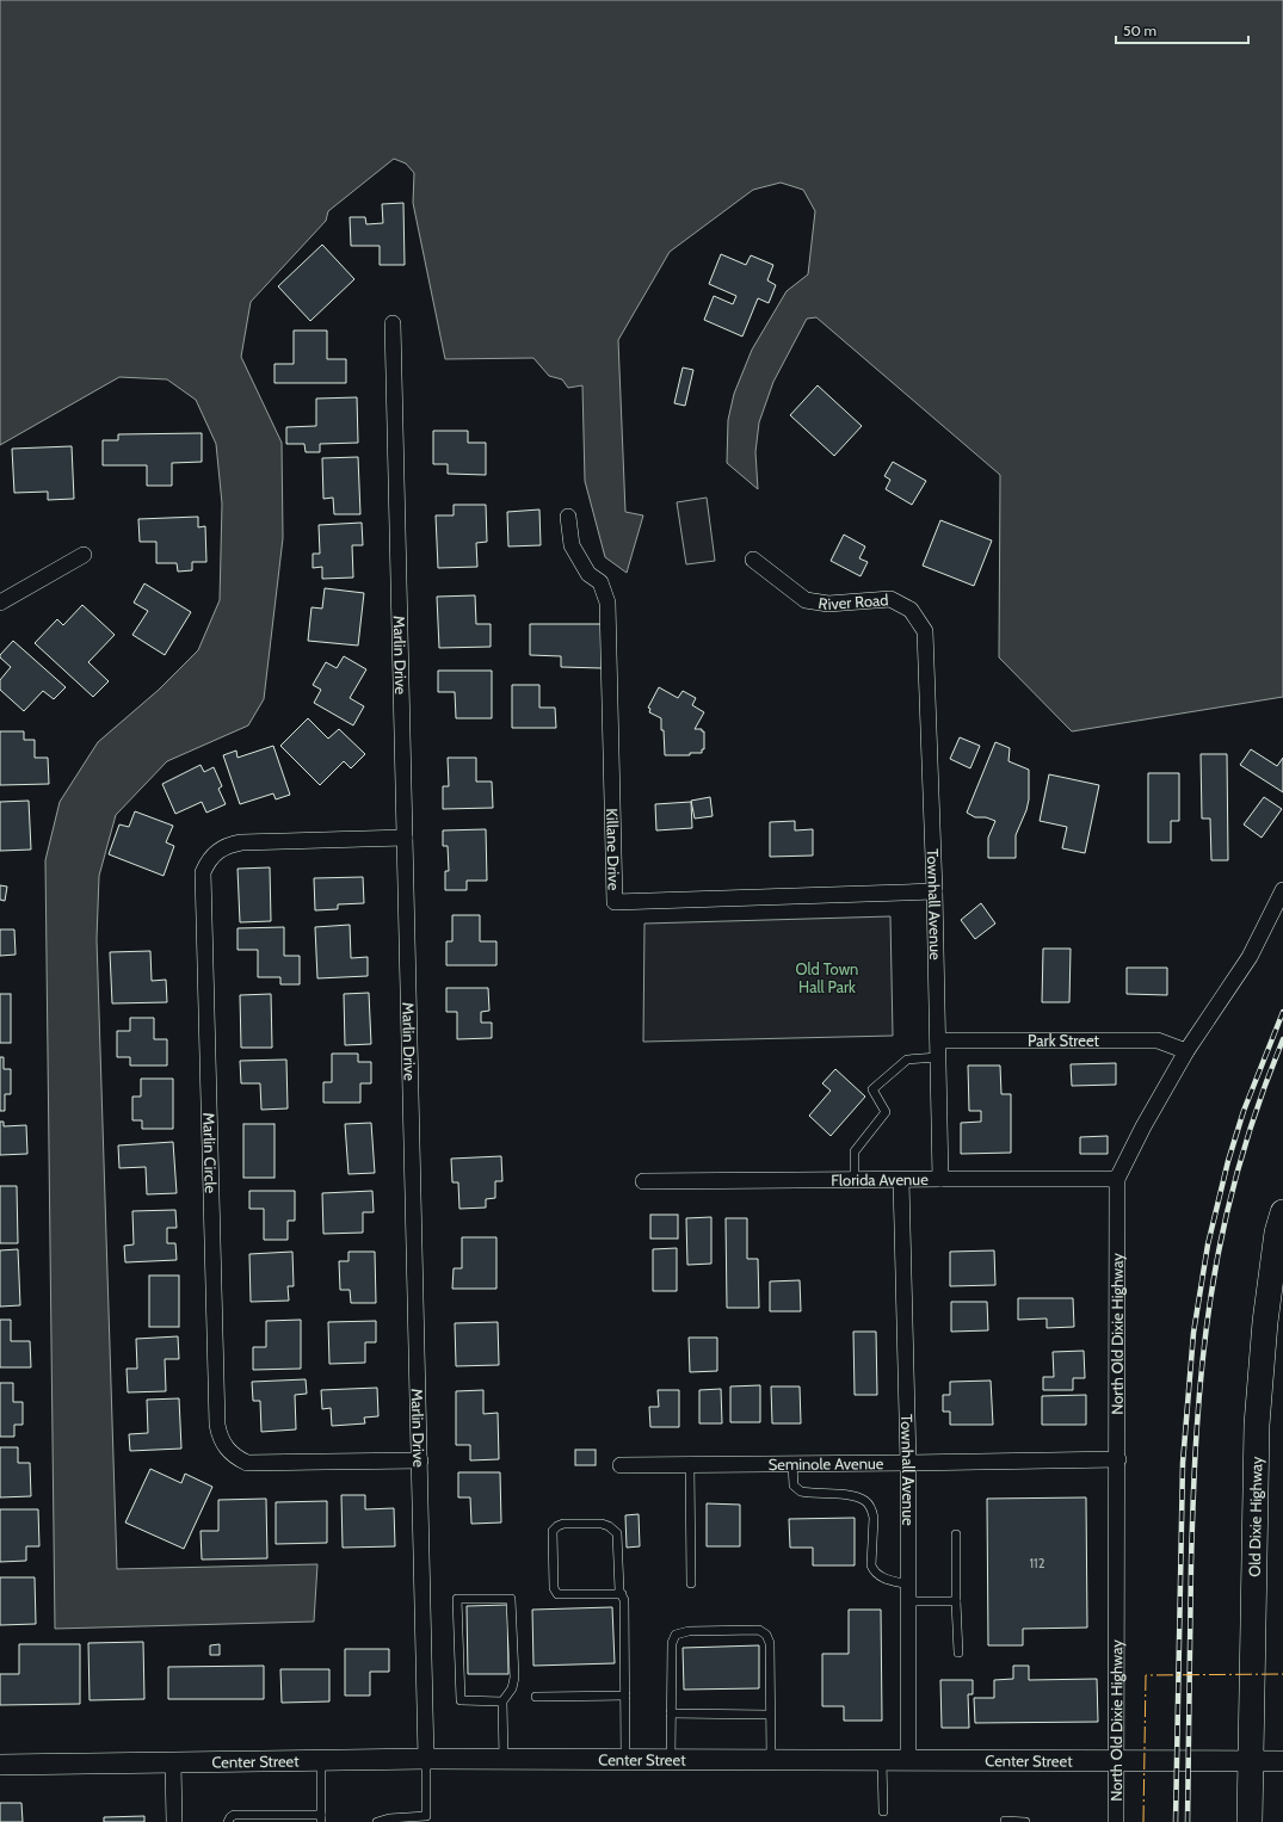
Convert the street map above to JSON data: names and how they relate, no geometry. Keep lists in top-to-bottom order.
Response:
{
  "streets": {
    "main road": ["Old Dixie Highway"],
    "street": [
      "River Road",
      "Marlin Drive",
      "Killane Drive",
      "Townhall Avenue",
      "Park Street",
      "Marlin Circle",
      "Florida Avenue",
      "North Old Dixie Highway",
      "Seminole Avenue",
      "Center Street"
    ]
  },
  "crossings": [
    ["River Road", "Townhall Avenue"],
    ["Marlin Drive", "Marlin Circle"],
    ["Marlin Drive", "Center Street"],
    ["Killane Drive", "Townhall Avenue"],
    ["Townhall Avenue", "Park Street"],
    ["Townhall Avenue", "Florida Avenue"],
    ["Townhall Avenue", "Seminole Avenue"],
    ["Townhall Avenue", "Center Street"],
    ["Park Street", "North Old Dixie Highway"],
    ["Florida Avenue", "North Old Dixie Highway"],
    ["North Old Dixie Highway", "Seminole Avenue"],
    ["North Old Dixie Highway", "Center Street"],
    ["Old Dixie Highway", "Center Street"]
  ],
  "parks": ["Old Town Hall Park"],
  "house_numbers": ["112"],
  "scale_bar": "50 m"
}
